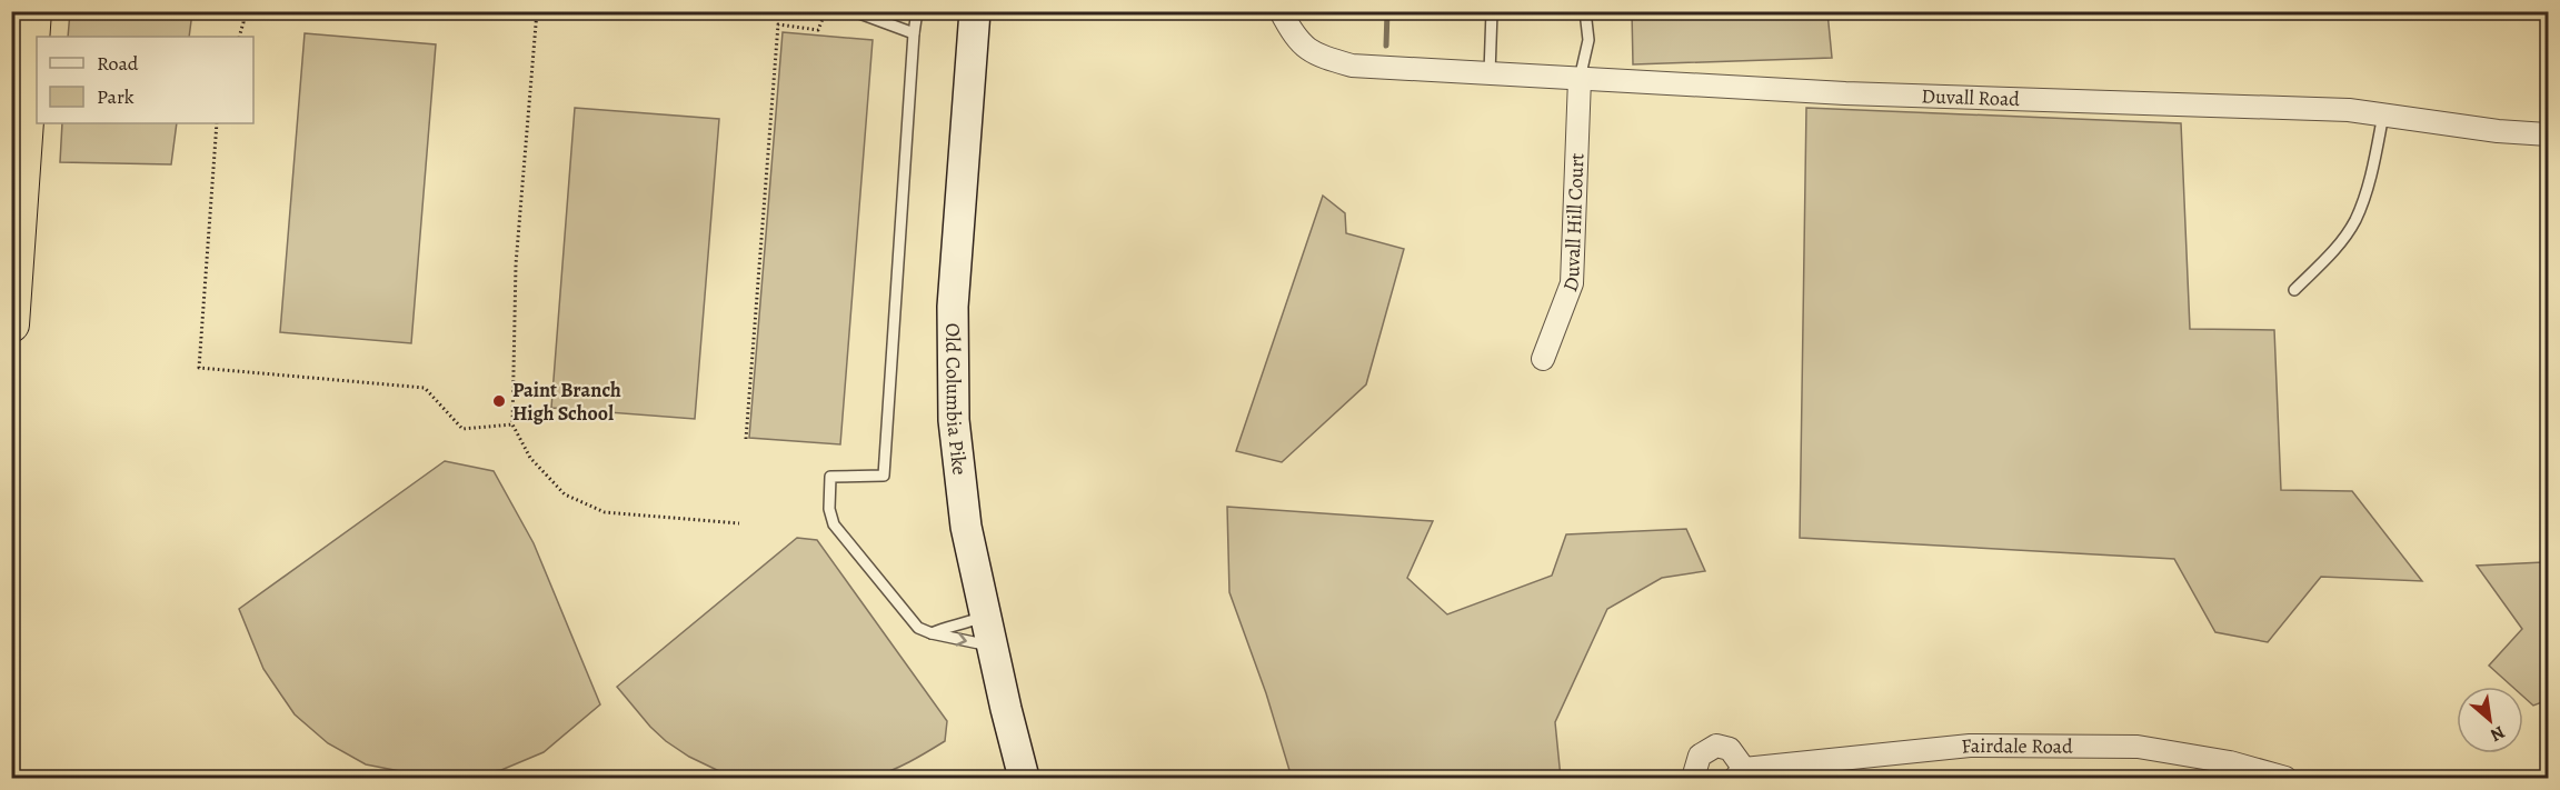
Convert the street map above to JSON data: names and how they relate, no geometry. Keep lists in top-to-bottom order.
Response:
{
  "streets": {
    "main road": ["Old Columbia Pike"],
    "street": ["Duvall Road", "Duvall Hill Court", "Fairdale Road"]
  },
  "crossings": [
    ["Duvall Road", "Duvall Hill Court"]
  ],
  "places": ["Paint Branch High School"],
  "legend": ["Road", "Park"],
  "north": "bottom right"
}
